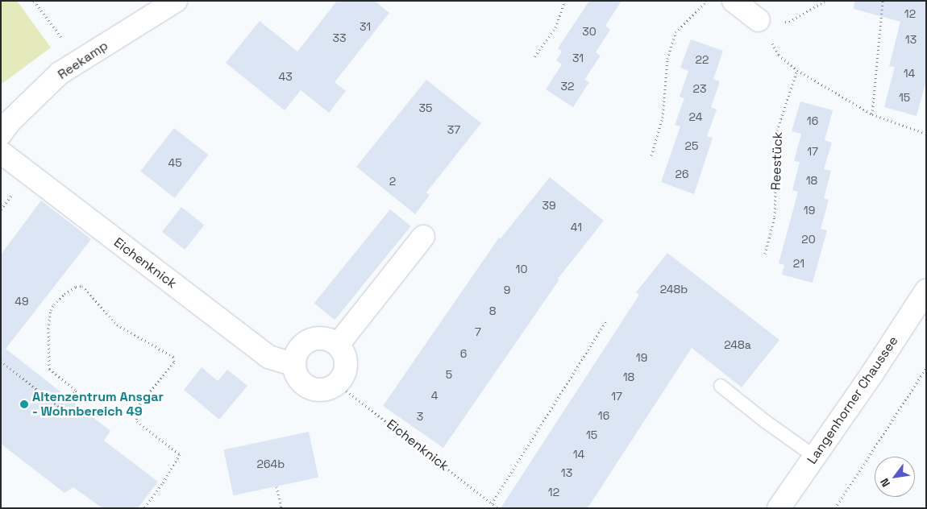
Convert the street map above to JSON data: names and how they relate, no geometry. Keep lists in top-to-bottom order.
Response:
{
  "streets": {
    "street": ["Reekamp", "Eichenknick", "Langenhorner Chaussee"],
    "path": ["Reestück"]
  },
  "places": ["Altenzentrum Ansgar - Wohnbereich 49"],
  "house_numbers": [
    "12",
    "31",
    "30",
    "33",
    "13",
    "31",
    "22",
    "14",
    "43",
    "32",
    "23",
    "15",
    "35",
    "24",
    "16",
    "37",
    "25",
    "17",
    "45",
    "26",
    "18",
    "2",
    "39",
    "19",
    "41",
    "20",
    "21",
    "10",
    "248b",
    "9",
    "49",
    "8",
    "7",
    "248a",
    "6",
    "19",
    "5",
    "18",
    "4",
    "17",
    "16",
    "3",
    "15",
    "14",
    "264b",
    "13",
    "12"
  ],
  "north": "bottom left"
}
